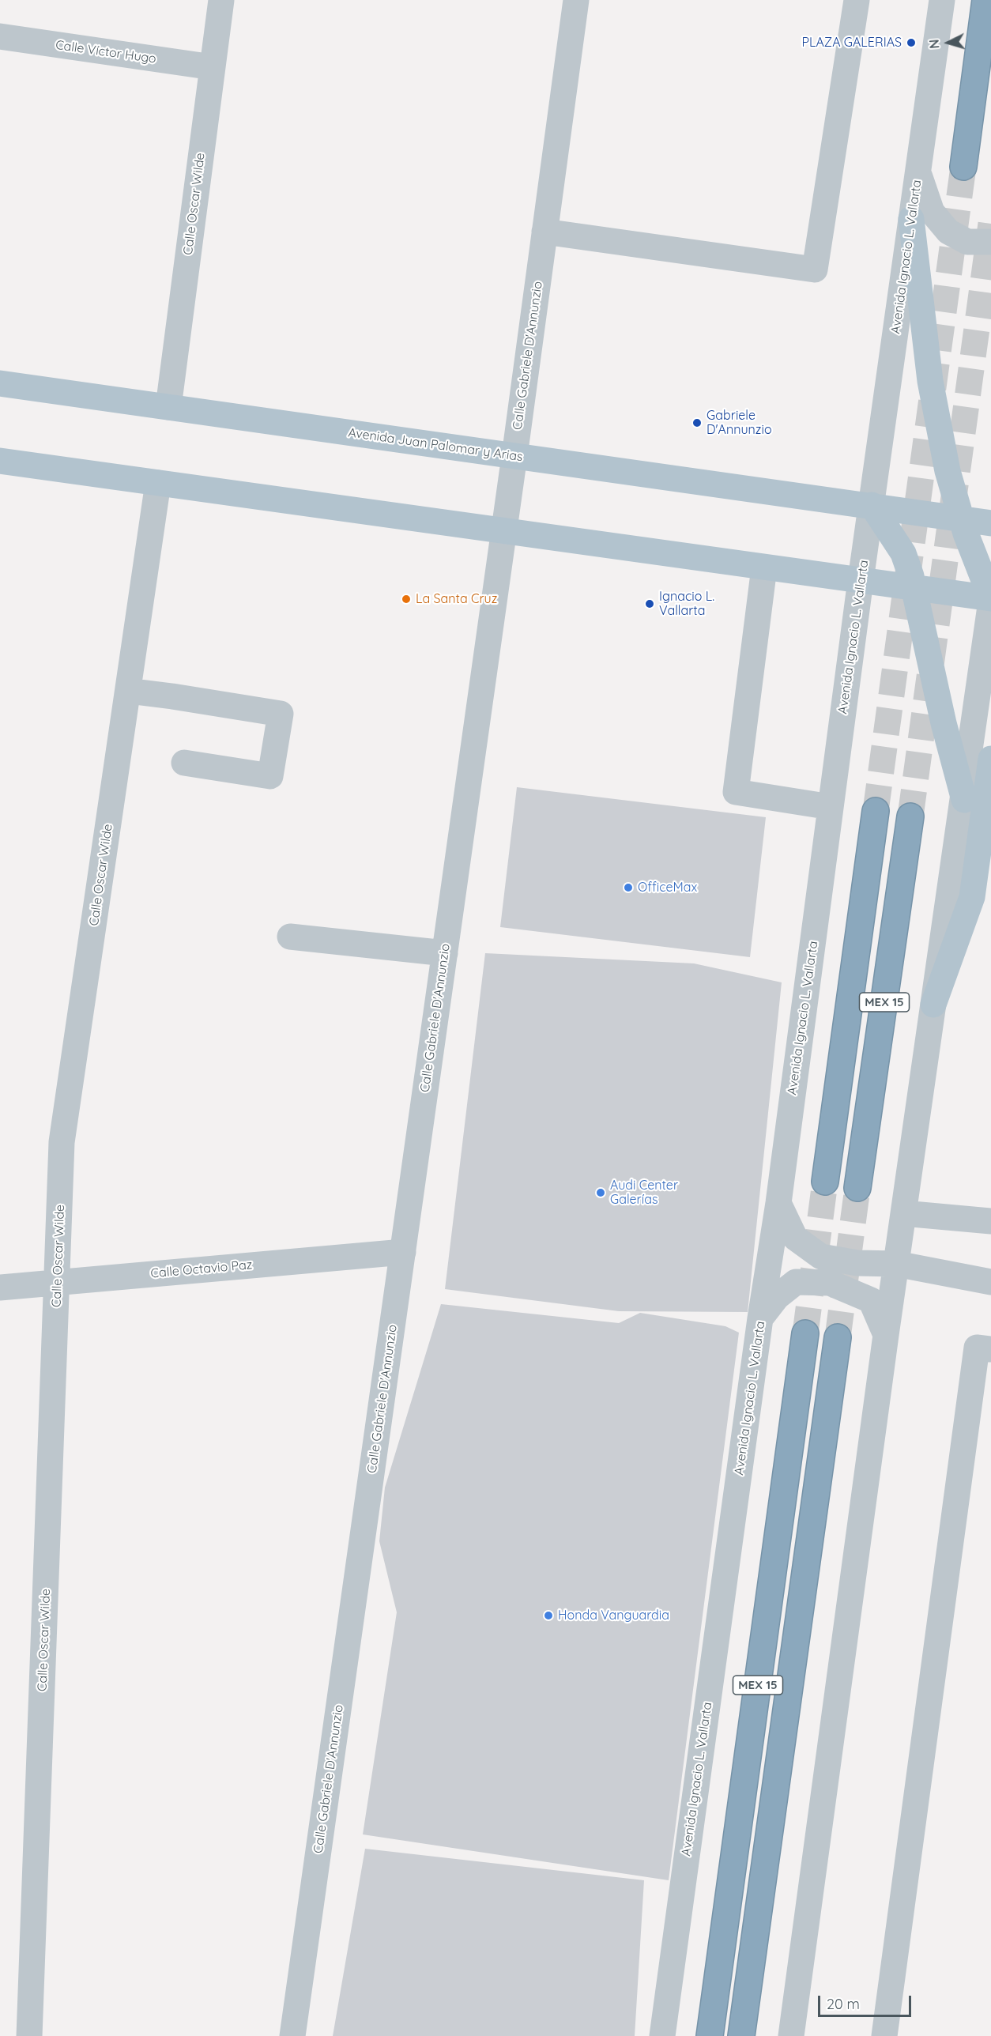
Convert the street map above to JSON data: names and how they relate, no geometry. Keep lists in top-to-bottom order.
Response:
{
  "streets": {
    "highway": ["MEX 15"],
    "main road": ["Avenida Juan Palomar y Arias"],
    "street": [
      "Calle Víctor Hugo",
      "Calle Oscar Wilde",
      "Avenida Ignacio L. Vallarta",
      "Calle Gabriele D'Annunzio",
      "Calle Octavio Paz"
    ]
  },
  "crossings": [
    ["Calle Víctor Hugo", "Calle Oscar Wilde"],
    ["Calle Oscar Wilde", "Avenida Juan Palomar y Arias"],
    ["Calle Oscar Wilde", "Calle Octavio Paz"],
    ["Avenida Ignacio L. Vallarta", "Avenida Juan Palomar y Arias"],
    ["Calle Gabriele D'Annunzio", "Avenida Juan Palomar y Arias"],
    ["Calle Gabriele D'Annunzio", "Calle Octavio Paz"]
  ],
  "places": [
    "PLAZA GALERIAS",
    "Gabriele D'Annunzio",
    "La Santa Cruz",
    "Ignacio L. Vallarta",
    "OfficeMax",
    "Audi Center Galerías",
    "Honda Vanguardia"
  ],
  "scale_bar": "20 m",
  "north": "left"
}
